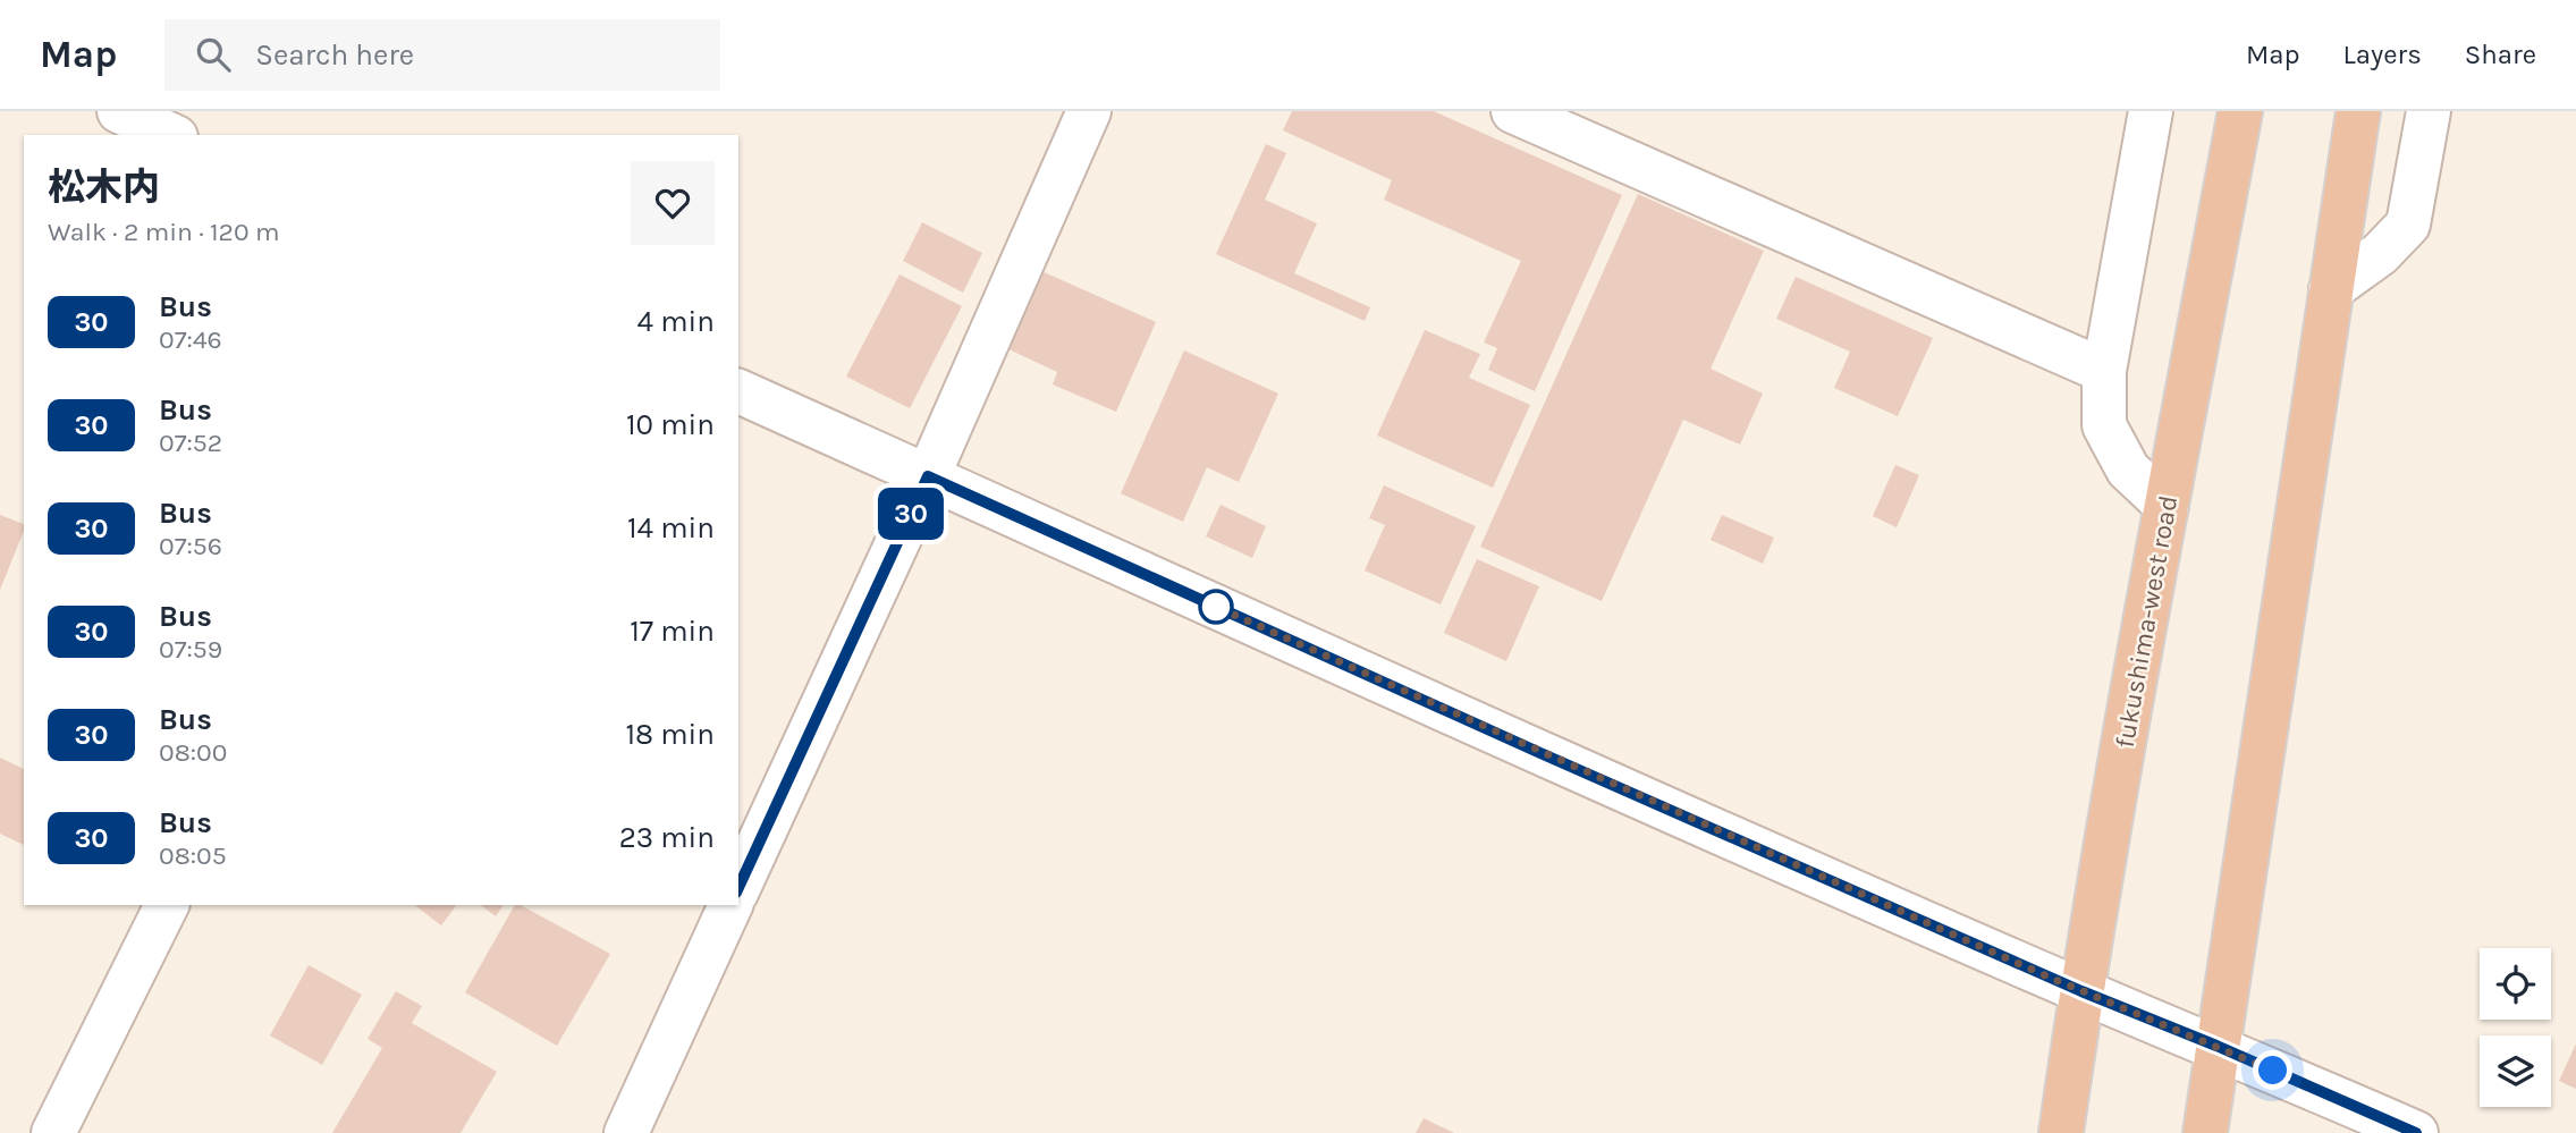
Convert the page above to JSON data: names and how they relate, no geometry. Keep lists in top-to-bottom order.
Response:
{
  "streets": {
    "highway": ["fukushima-west road"]
  },
  "lines": ["bus line 30"],
  "page": {
    "header": "Map",
    "search": "Search here",
    "nav": ["Map", "Layers", "Share"],
    "on_map": "30",
    "heading": ["松木内", "Walk · 2 min · 120 m"],
    "list": [
      {
        "mark": "30",
        "name": "Bus",
        "note": "07:46",
        "value": "4 min"
      },
      {
        "mark": "30",
        "name": "Bus",
        "note": "07:52",
        "value": "10 min"
      },
      {
        "mark": "30",
        "name": "Bus",
        "note": "07:56",
        "value": "14 min"
      },
      {
        "mark": "30",
        "name": "Bus",
        "note": "07:59",
        "value": "17 min"
      },
      {
        "mark": "30",
        "name": "Bus",
        "note": "08:00",
        "value": "18 min"
      },
      {
        "mark": "30",
        "name": "Bus",
        "note": "08:05",
        "value": "23 min"
      }
    ]
  }
}
